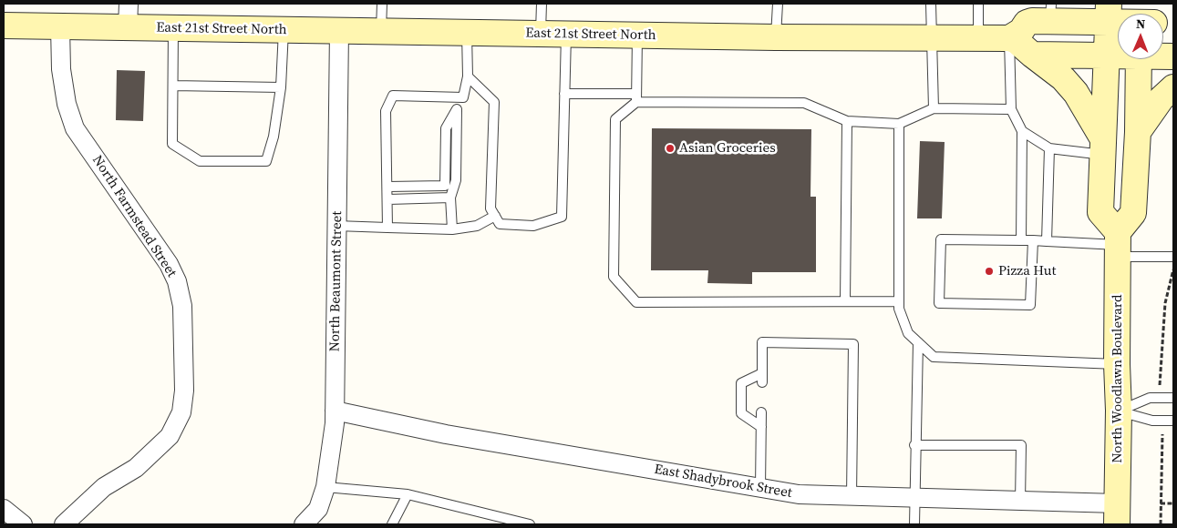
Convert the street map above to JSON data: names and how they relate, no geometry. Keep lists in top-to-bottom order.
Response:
{
  "streets": {
    "main road": ["East 21st Street North", "North Woodlawn Boulevard"],
    "street": ["North Farmstead Street", "North Beaumont Street", "East Shadybrook Street"]
  },
  "crossings": [
    ["East 21st Street North", "North Farmstead Street"],
    ["East 21st Street North", "North Beaumont Street"],
    ["North Beaumont Street", "East Shadybrook Street"],
    ["North Woodlawn Boulevard", "East Shadybrook Street"]
  ],
  "places": ["Asian Groceries", "Pizza Hut"],
  "north": "top"
}
